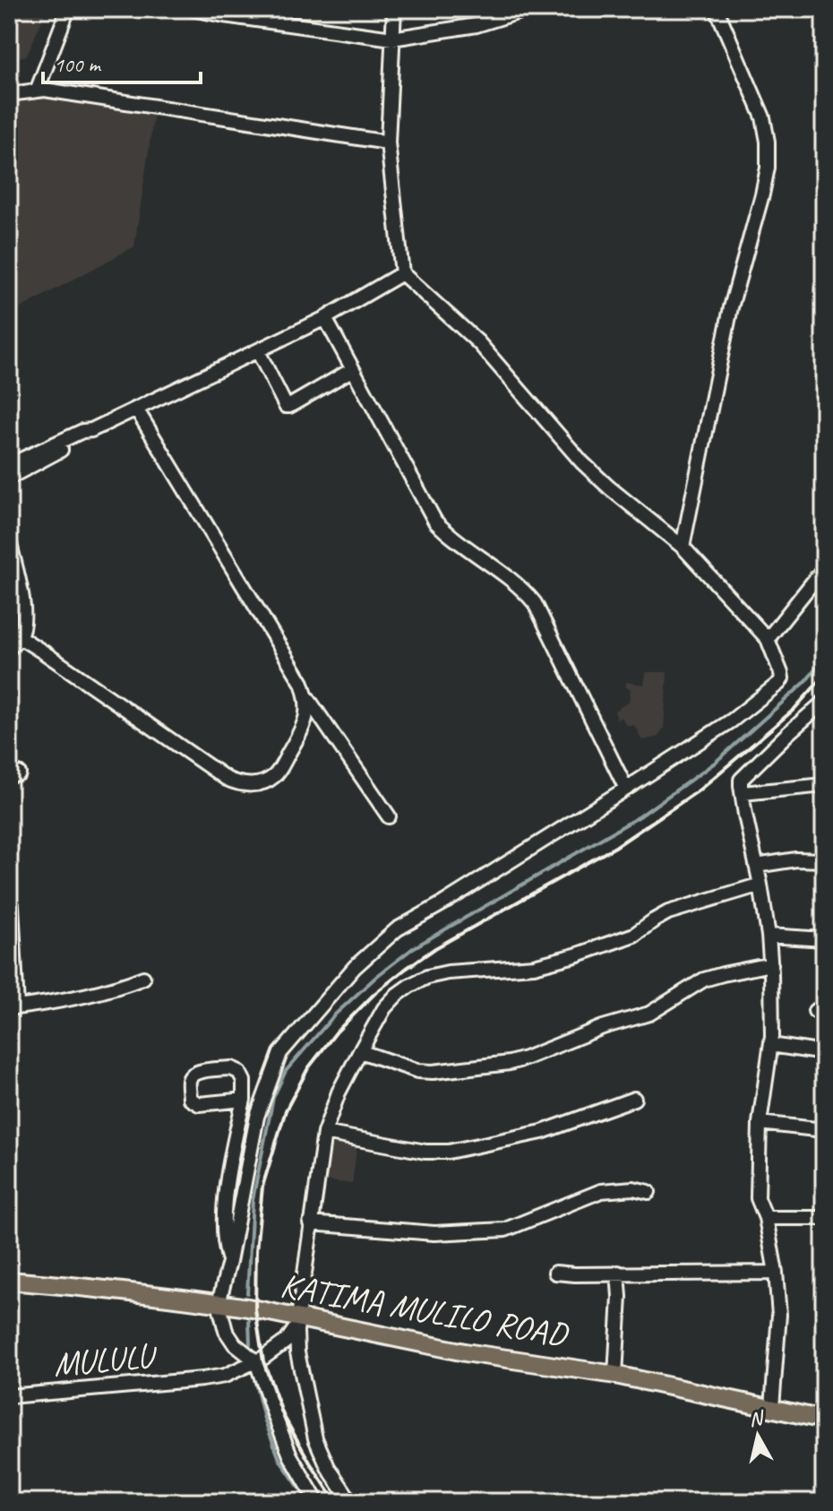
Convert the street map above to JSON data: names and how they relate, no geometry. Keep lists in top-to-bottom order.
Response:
{
  "streets": {
    "main road": ["KATIMA MULILO ROAD"],
    "street": ["MULULU"]
  },
  "crossings": [
    ["KATIMA MULILO ROAD", "MULULU"]
  ],
  "scale_bar": "100 m",
  "north": "top"
}
